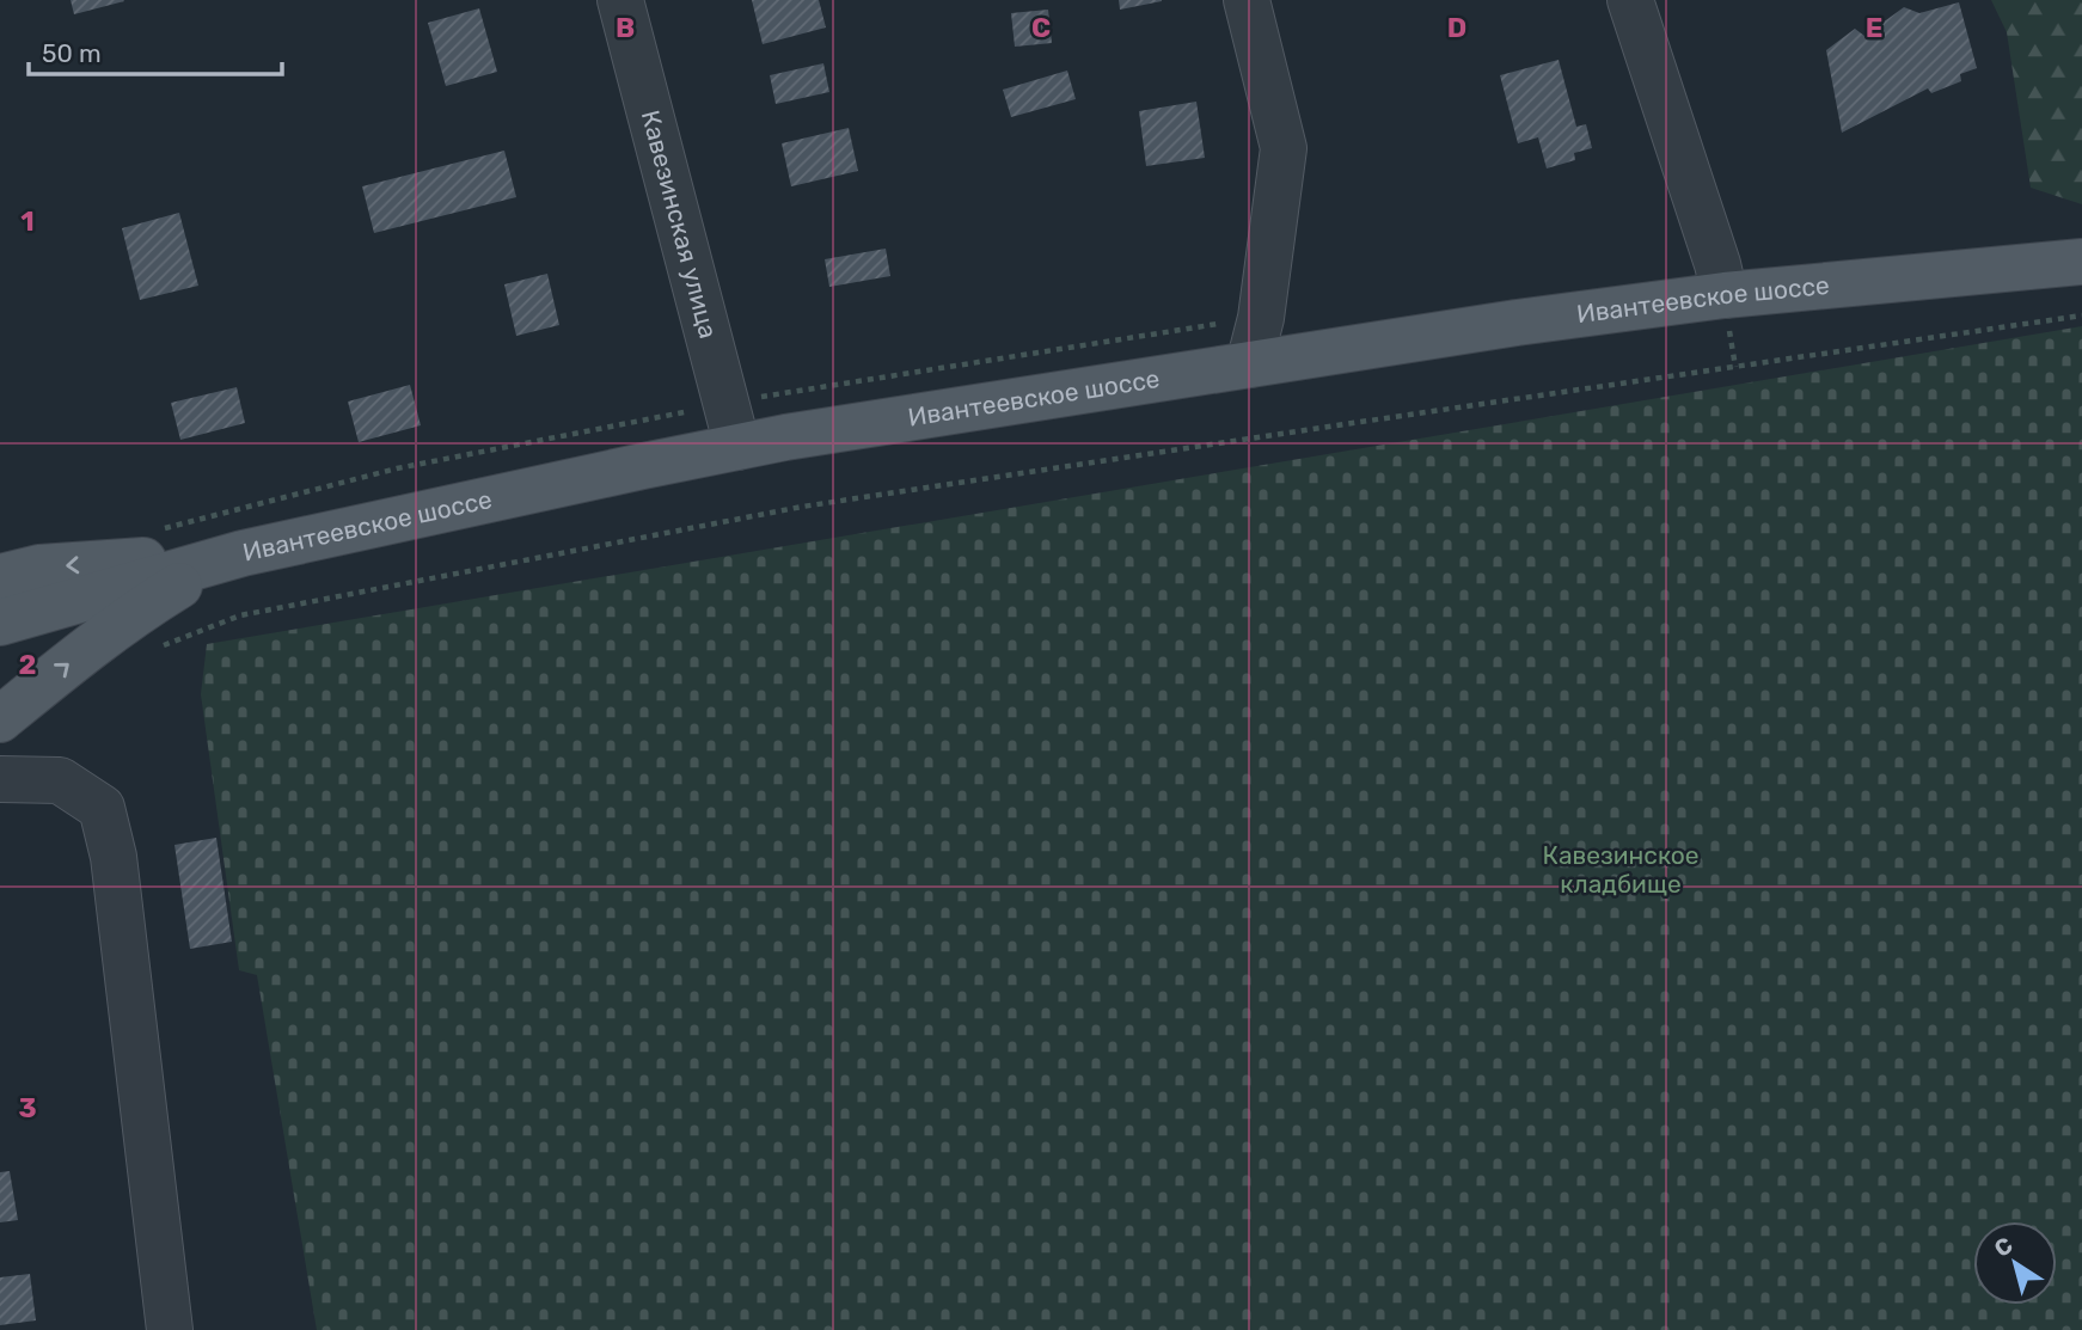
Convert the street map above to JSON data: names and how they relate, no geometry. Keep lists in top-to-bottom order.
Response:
{
  "streets": {
    "main road": ["Ивантеевское шоссе"],
    "street": ["Кавезинская улица"]
  },
  "crossings": [
    ["Кавезинская улица", "Ивантеевское шоссе"]
  ],
  "parks": ["Кавезинское кладбище"],
  "scale_bar": "50 m",
  "north": "top left",
  "grid": {
    "columns": [
      "B",
      "C",
      "D",
      "E"
    ],
    "rows": ["1", "2", "3"]
  }
}
